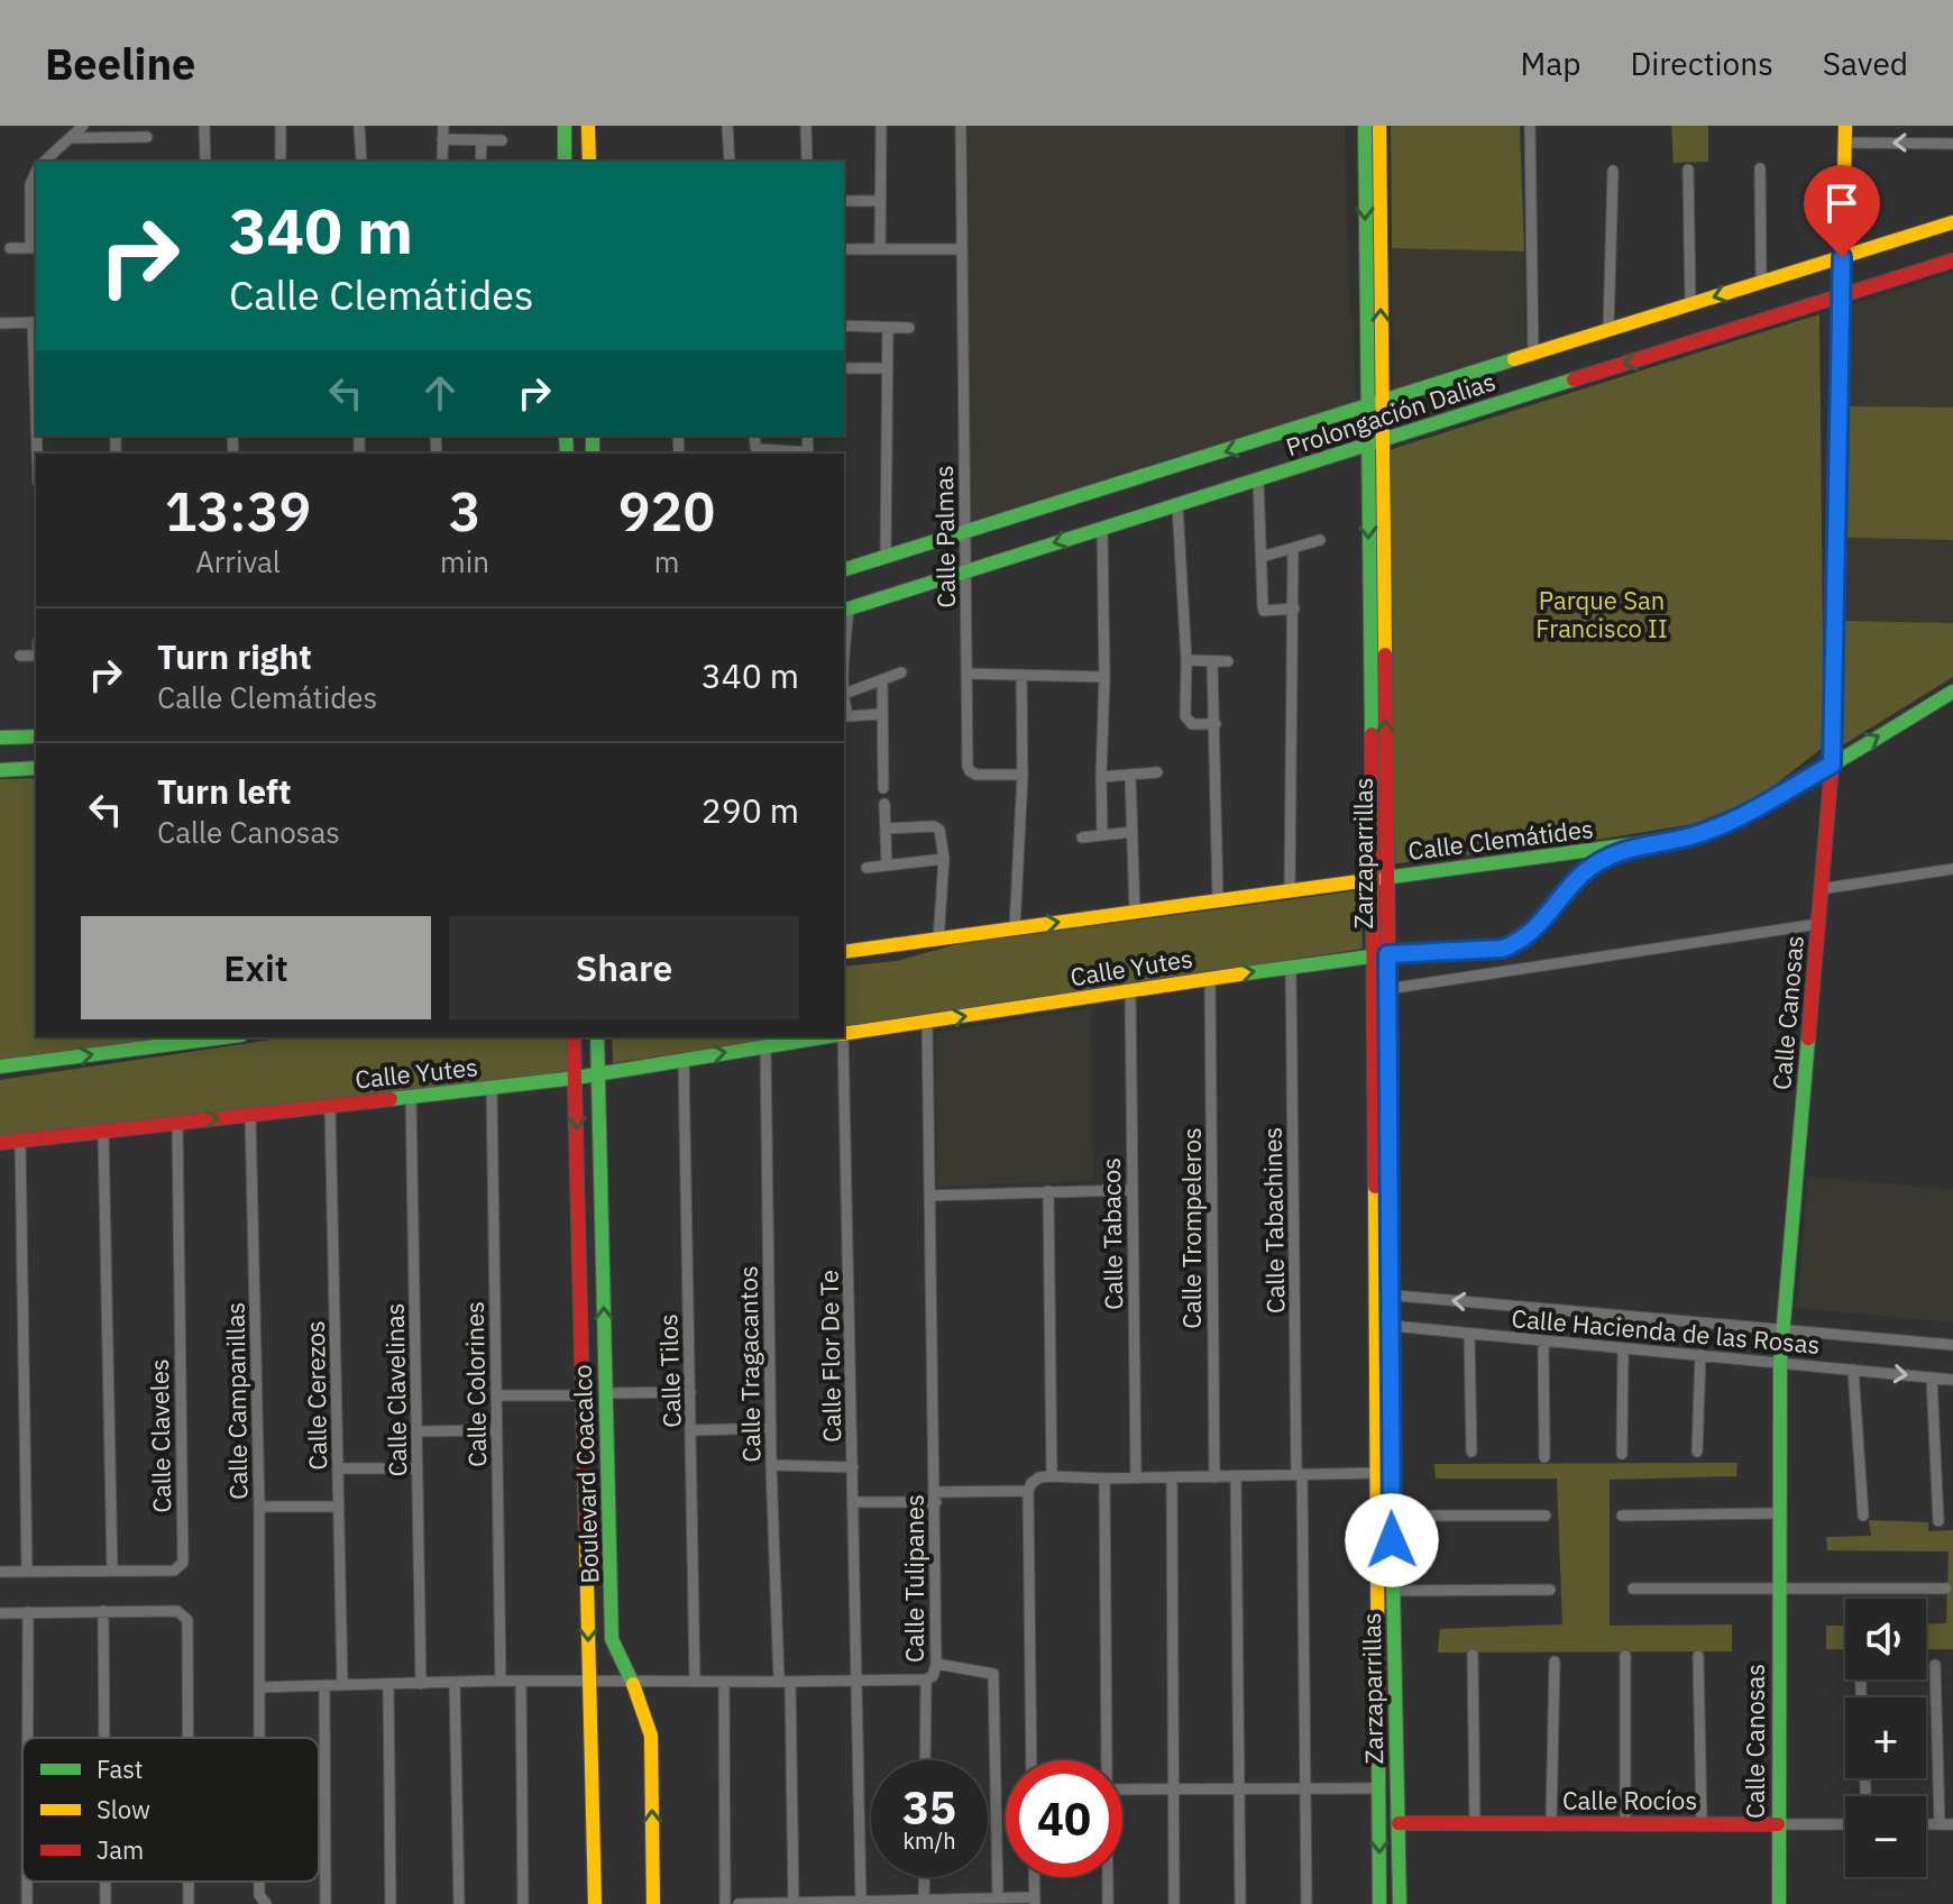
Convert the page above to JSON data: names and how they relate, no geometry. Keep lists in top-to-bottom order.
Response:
{
  "streets": {
    "main road": [
      "Prolongación Dalias",
      "Calle Clemátides",
      "Zarzaparrillas",
      "Calle Yutes",
      "Calle Canosas",
      "Boulevard Coacalco",
      "Calle Rocíos"
    ],
    "street": [
      "Calle Palmas",
      "Calle Tabachines",
      "Calle Trompeleros",
      "Calle Tabacos",
      "Calle Hacienda de las Rosas",
      "Calle Flor De Te",
      "Calle Tragacantos",
      "Calle Tilos",
      "Calle Colorines",
      "Calle Clavelinas",
      "Calle Cerezos",
      "Calle Campanillas",
      "Calle Claveles",
      "Calle Tulipanes"
    ]
  },
  "crossings": [
    ["Prolongación Dalias", "Calle Palmas"],
    ["Prolongación Dalias", "Zarzaparrillas"],
    ["Prolongación Dalias", "Calle Canosas"],
    ["Calle Clemátides", "Zarzaparrillas"],
    ["Calle Clemátides", "Calle Yutes"],
    ["Calle Clemátides", "Calle Canosas"],
    ["Zarzaparrillas", "Calle Yutes"],
    ["Zarzaparrillas", "Calle Hacienda de las Rosas"],
    ["Zarzaparrillas", "Calle Rocíos"],
    ["Calle Yutes", "Calle Tabachines"],
    ["Calle Yutes", "Calle Trompeleros"],
    ["Calle Yutes", "Calle Tabacos"],
    ["Calle Yutes", "Calle Tragacantos"],
    ["Calle Yutes", "Calle Tilos"],
    ["Calle Yutes", "Calle Colorines"],
    ["Calle Yutes", "Calle Clavelinas"],
    ["Calle Yutes", "Calle Cerezos"],
    ["Calle Yutes", "Calle Campanillas"],
    ["Calle Yutes", "Calle Claveles"],
    ["Calle Yutes", "Boulevard Coacalco"],
    ["Calle Yutes", "Calle Tulipanes"],
    ["Calle Canosas", "Calle Hacienda de las Rosas"],
    ["Calle Canosas", "Calle Rocíos"],
    ["Calle Flor De Te", "Calle Tulipanes"],
    ["Calle Tragacantos", "Calle Tulipanes"],
    ["Calle Tilos", "Calle Tulipanes"],
    ["Calle Colorines", "Calle Tulipanes"],
    ["Calle Clavelinas", "Calle Tulipanes"],
    ["Calle Cerezos", "Calle Tulipanes"],
    ["Calle Campanillas", "Calle Tulipanes"],
    ["Boulevard Coacalco", "Calle Tulipanes"]
  ],
  "parks": ["Parque San Francisco II"],
  "legend": ["Fast", "Slow", "Jam"],
  "page": {
    "header": "Beeline",
    "nav": ["Map", "Directions", "Saved"],
    "turn": ["340 m", "Calle Clemátides"],
    "eta": [
      "13:39",
      "Arrival",
      "3",
      "min",
      "920",
      "m"
    ],
    "list": [
      {
        "name": "Turn right",
        "note": "Calle Clemátides",
        "value": "340 m"
      },
      {
        "name": "Turn left",
        "note": "Calle Canosas",
        "value": "290 m"
      }
    ],
    "buttons": ["Exit", "Share"],
    "map_buttons": ["+", "−"],
    "speed": "35 km/h",
    "limit": "40"
  }
}
